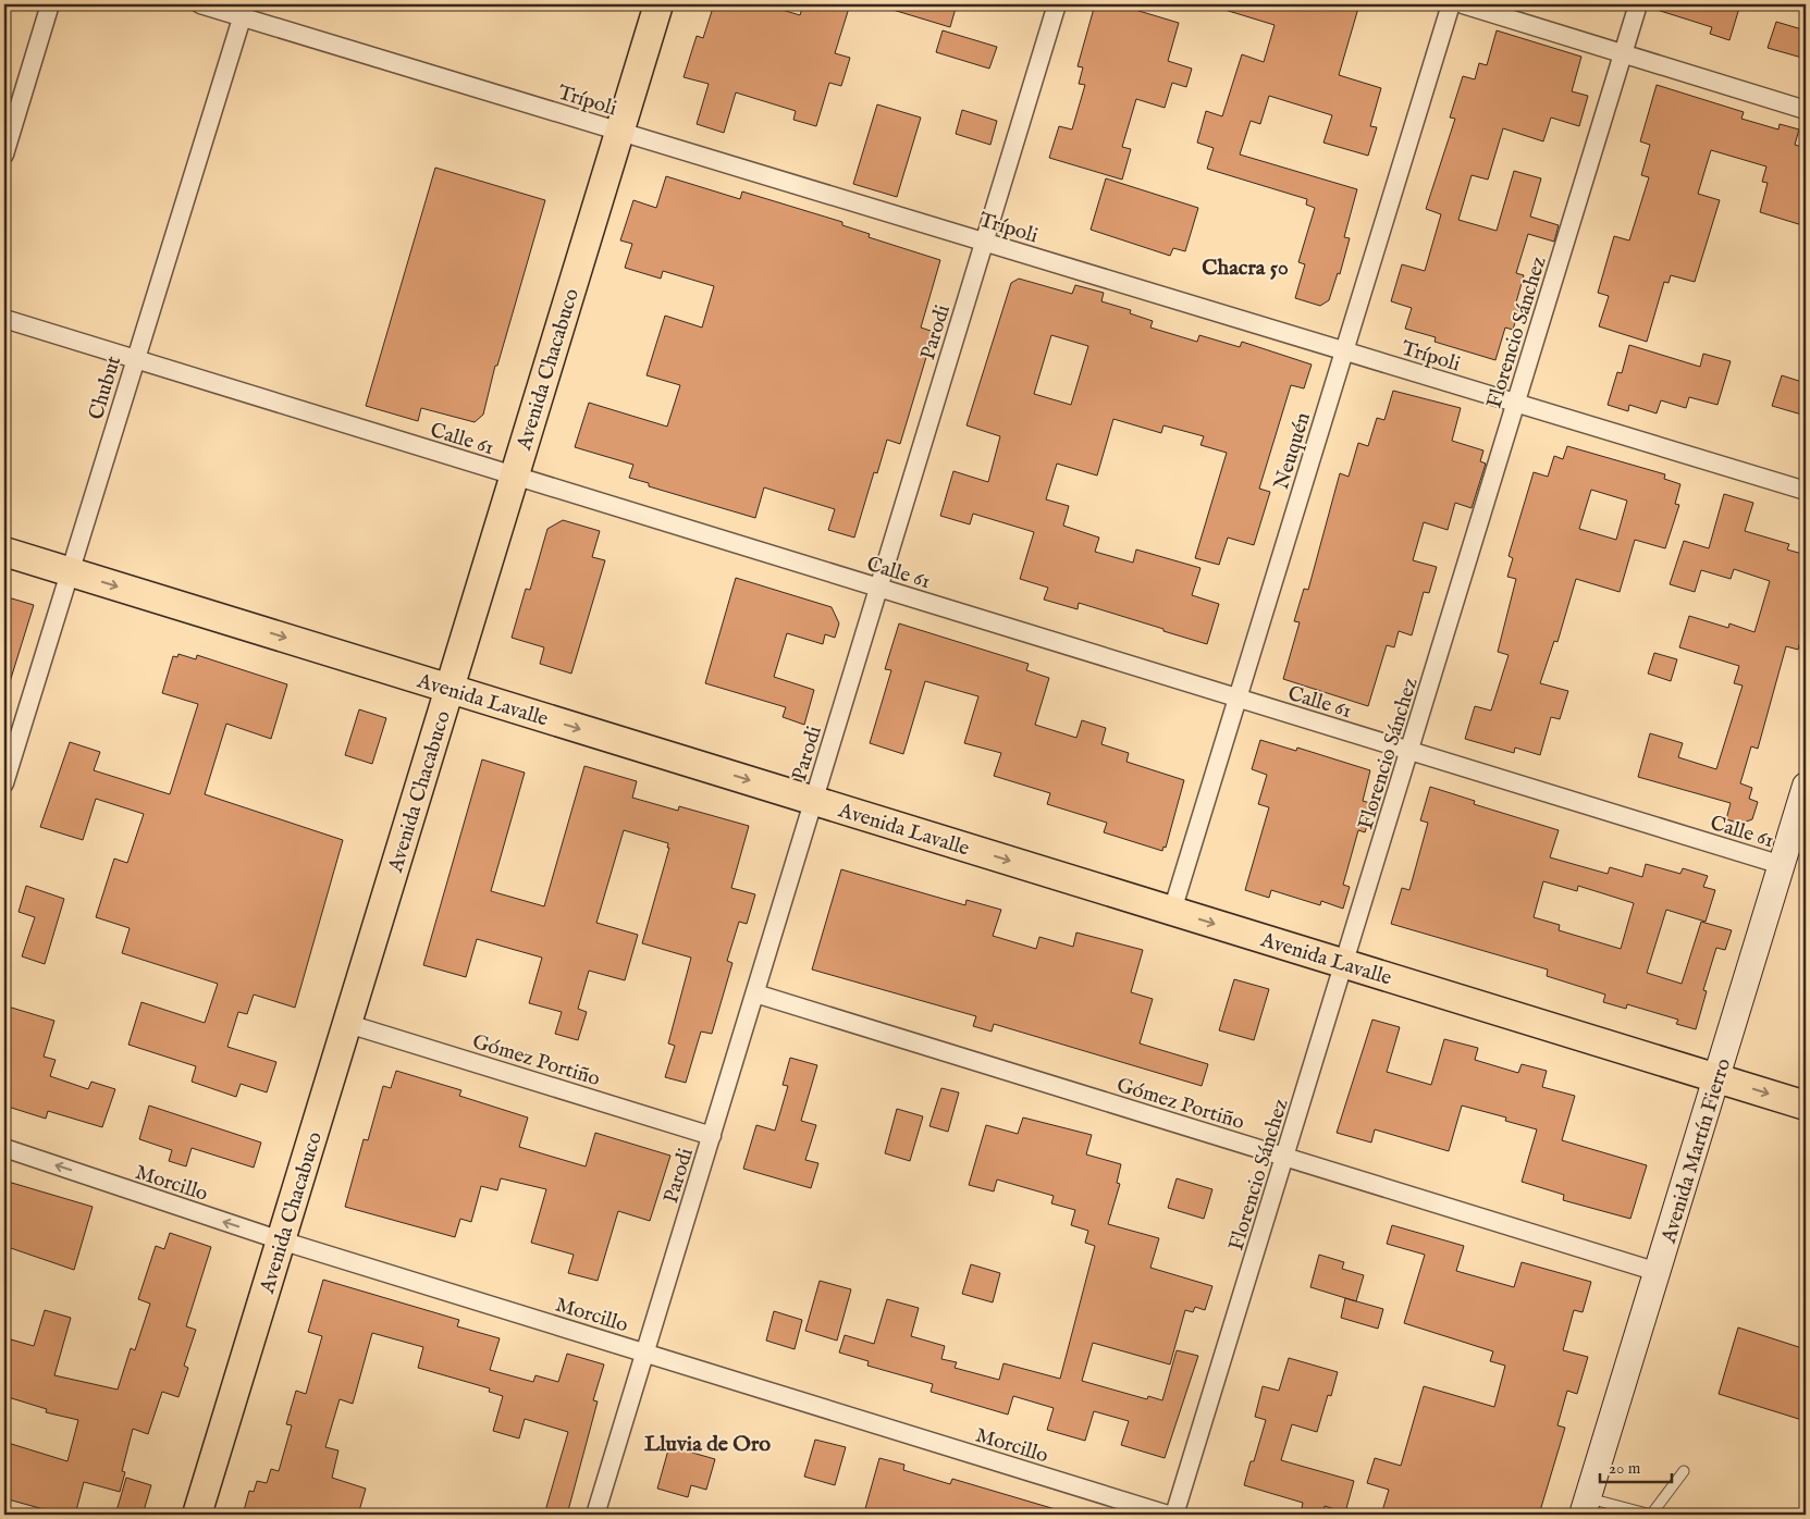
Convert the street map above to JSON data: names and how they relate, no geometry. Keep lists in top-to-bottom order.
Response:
{
  "streets": {
    "main road": ["Avenida Chacabuco", "Avenida Lavalle", "Avenida Martín Fierro"],
    "street": [
      "Trípoli",
      "Parodi",
      "Florencio Sánchez",
      "Chubut",
      "Calle 61",
      "Neuquén",
      "Gómez Portiño",
      "Morcillo"
    ]
  },
  "crossings": [
    ["Trípoli", "Parodi"],
    ["Trípoli", "Florencio Sánchez"],
    ["Trípoli", "Avenida Chacabuco"],
    ["Trípoli", "Chubut"],
    ["Trípoli", "Neuquén"],
    ["Parodi", "Calle 61"],
    ["Parodi", "Avenida Lavalle"],
    ["Parodi", "Gómez Portiño"],
    ["Parodi", "Morcillo"],
    ["Florencio Sánchez", "Calle 61"],
    ["Florencio Sánchez", "Avenida Lavalle"],
    ["Florencio Sánchez", "Gómez Portiño"],
    ["Avenida Chacabuco", "Calle 61"],
    ["Avenida Chacabuco", "Avenida Lavalle"],
    ["Avenida Chacabuco", "Gómez Portiño"],
    ["Avenida Chacabuco", "Morcillo"],
    ["Chubut", "Calle 61"],
    ["Chubut", "Avenida Lavalle"],
    ["Calle 61", "Neuquén"],
    ["Calle 61", "Avenida Martín Fierro"],
    ["Neuquén", "Avenida Lavalle"],
    ["Avenida Lavalle", "Avenida Martín Fierro"],
    ["Gómez Portiño", "Avenida Martín Fierro"]
  ],
  "one_way": ["Avenida Lavalle"],
  "districts": ["Chacra 50", "Lluvia de Oro"],
  "scale_bar": "20 m"
}
